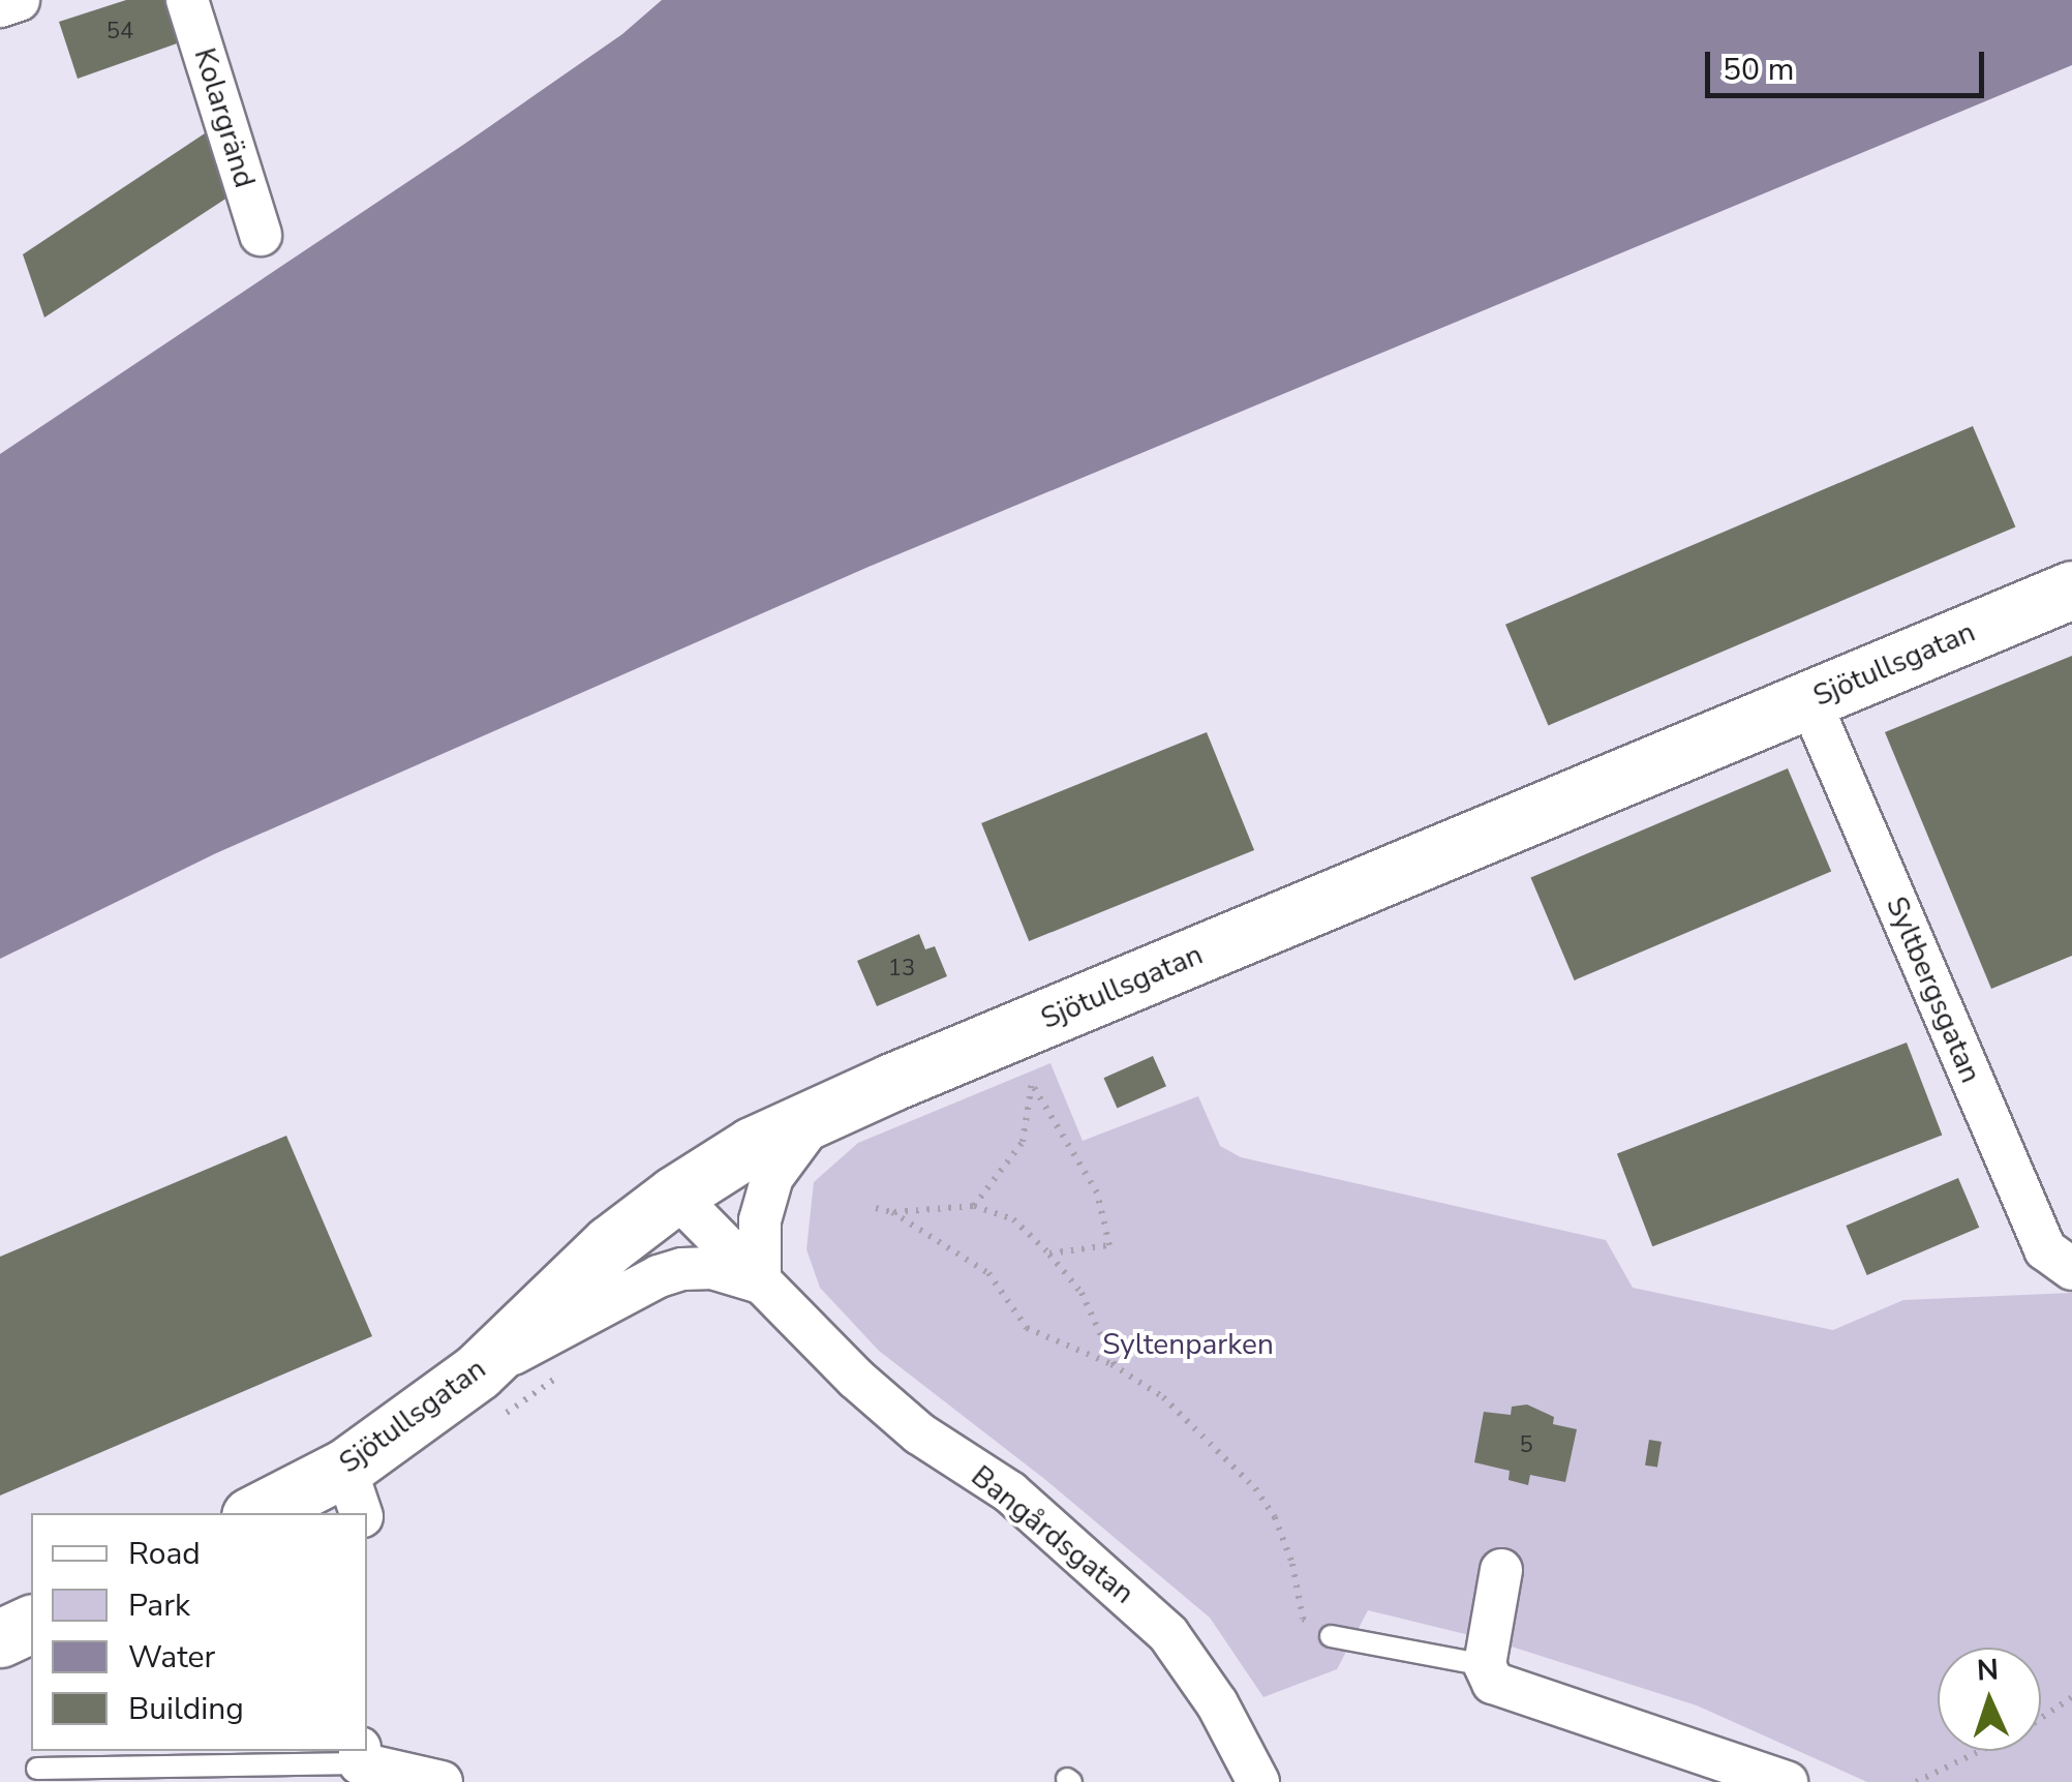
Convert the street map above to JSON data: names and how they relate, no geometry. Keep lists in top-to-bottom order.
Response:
{
  "streets": {
    "main road": ["Sjötullsgatan"],
    "street": ["Kolargränd", "Syltbergsgatan", "Bangårdsgatan"]
  },
  "crossings": [
    ["Sjötullsgatan", "Syltbergsgatan"],
    ["Sjötullsgatan", "Bangårdsgatan"]
  ],
  "parks": ["Syltenparken"],
  "house_numbers": ["54", "13", "5"],
  "legend": [
    "Road",
    "Park",
    "Water",
    "Building"
  ],
  "scale_bar": "50 m",
  "north": "top"
}
